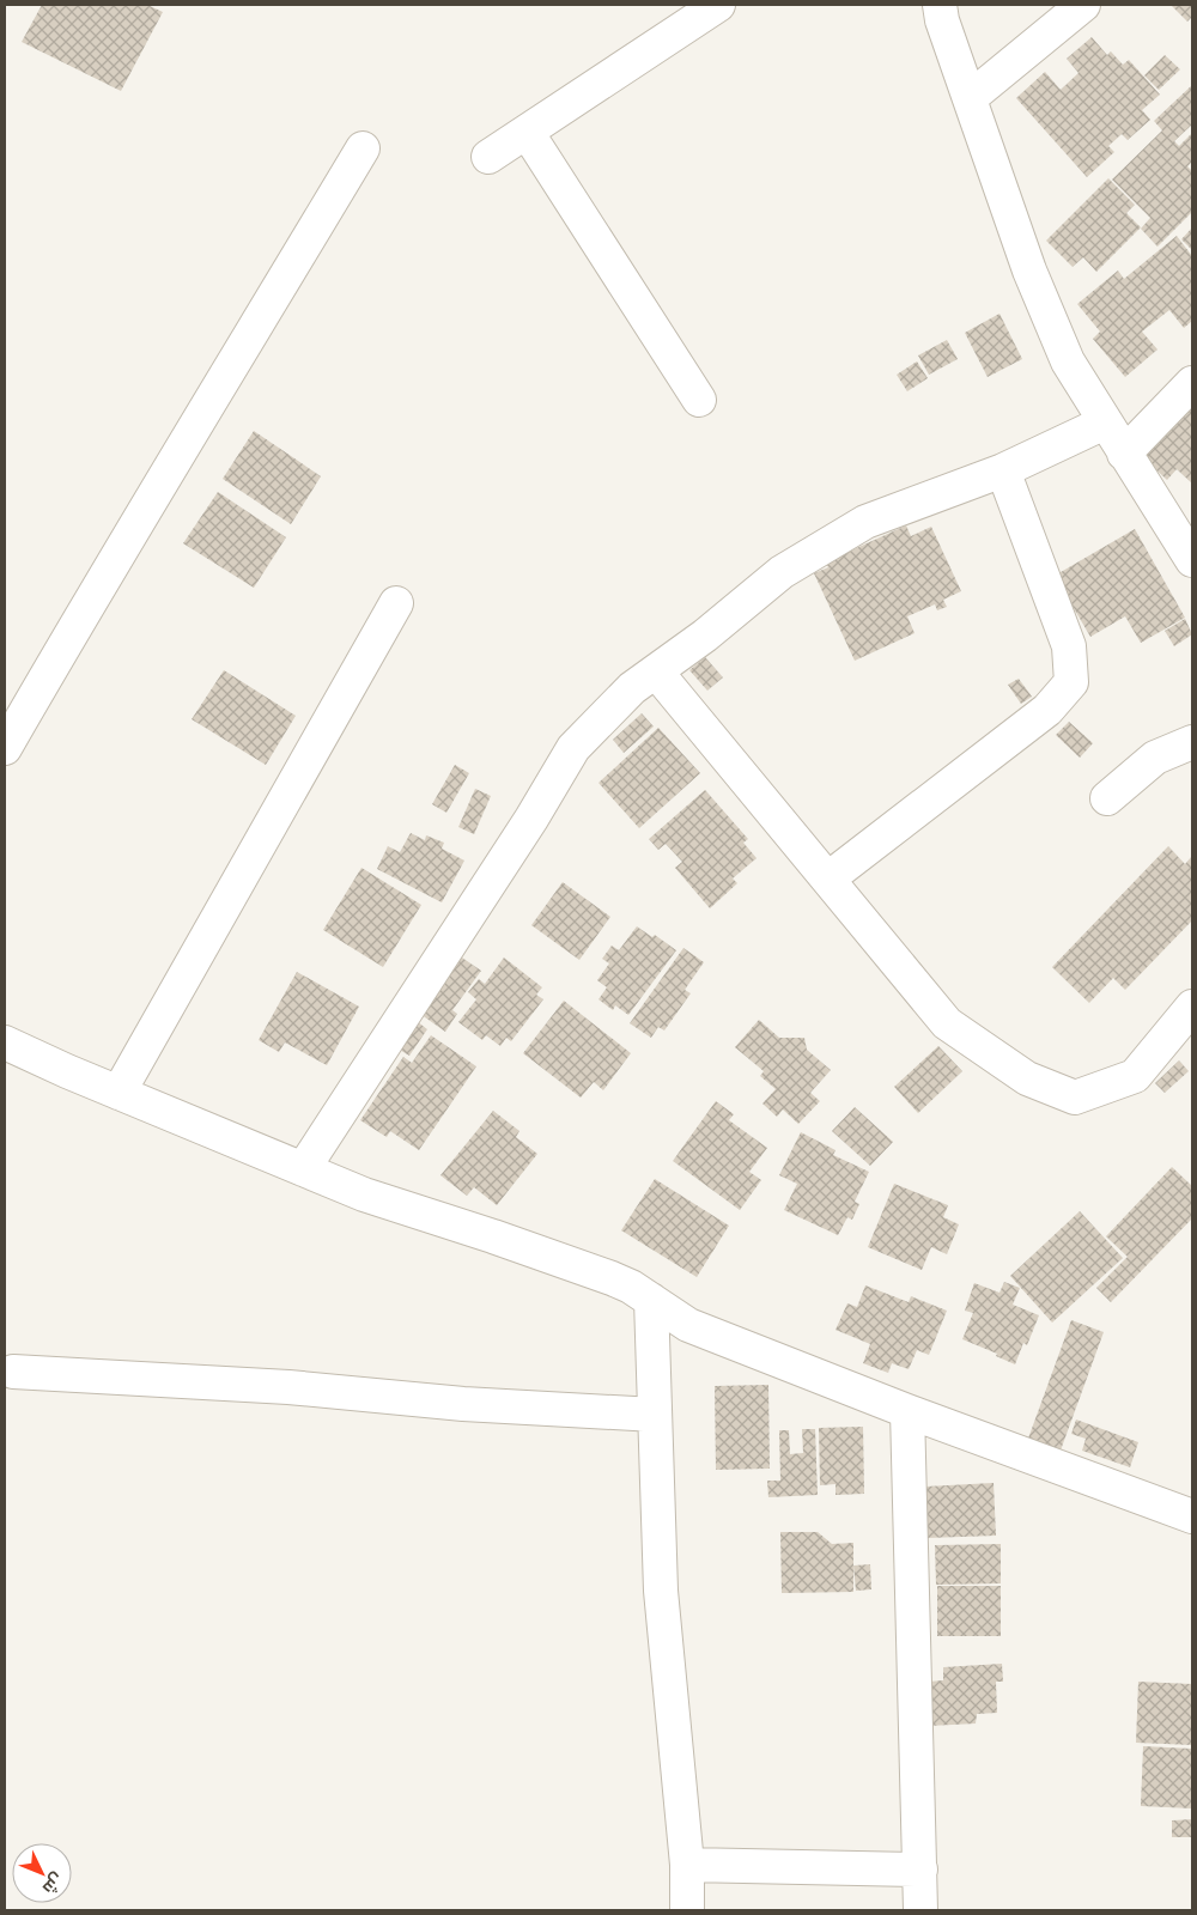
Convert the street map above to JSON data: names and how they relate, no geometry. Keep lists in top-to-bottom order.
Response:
{
  "north": "bottom right"
}
